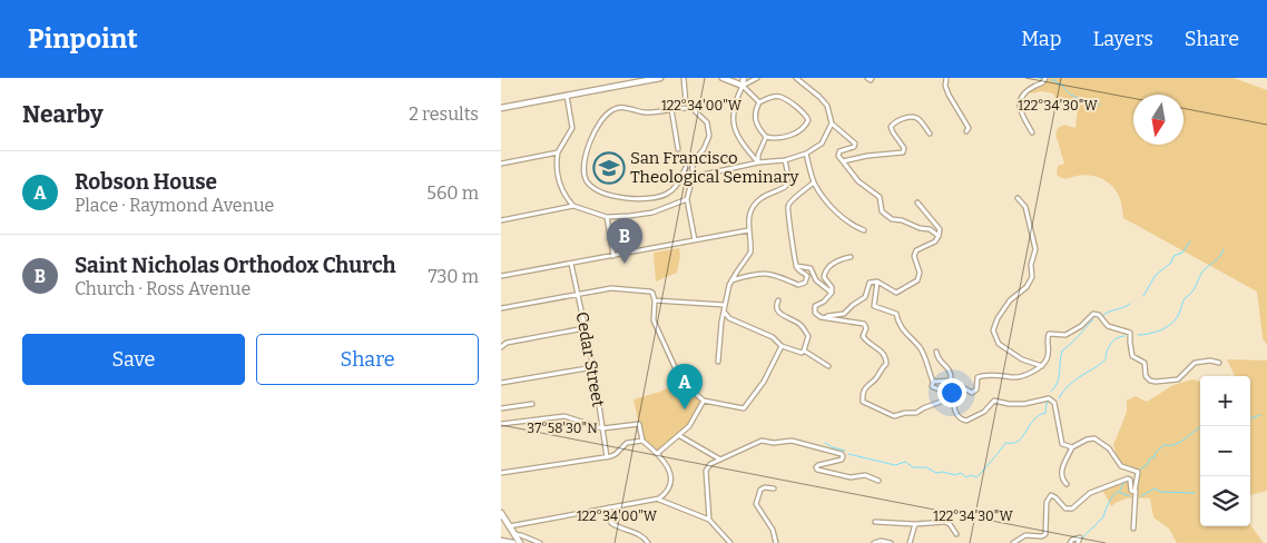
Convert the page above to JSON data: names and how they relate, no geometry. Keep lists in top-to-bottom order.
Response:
{
  "streets": {
    "street": ["Cedar Street"]
  },
  "places": {
    "school or university": ["San Francisco Theological Seminary"]
  },
  "north": "bottom",
  "page": {
    "header": "Pinpoint",
    "nav": ["Map", "Layers", "Share"],
    "heading": ["Nearby", "2 results"],
    "list": [
      {
        "mark": "A",
        "name": "Robson House",
        "note": "Place · Raymond Avenue",
        "value": "560 m"
      },
      {
        "mark": "B",
        "name": "Saint Nicholas Orthodox Church",
        "note": "Church · Ross Avenue",
        "value": "730 m"
      }
    ],
    "pins": ["B", "A"],
    "buttons": ["Save", "Share"],
    "map_buttons": ["+", "−"]
  },
  "coordinates": ["122°34'00\"W", "122°34'30\"W", "37°58'30\"N"]
}
